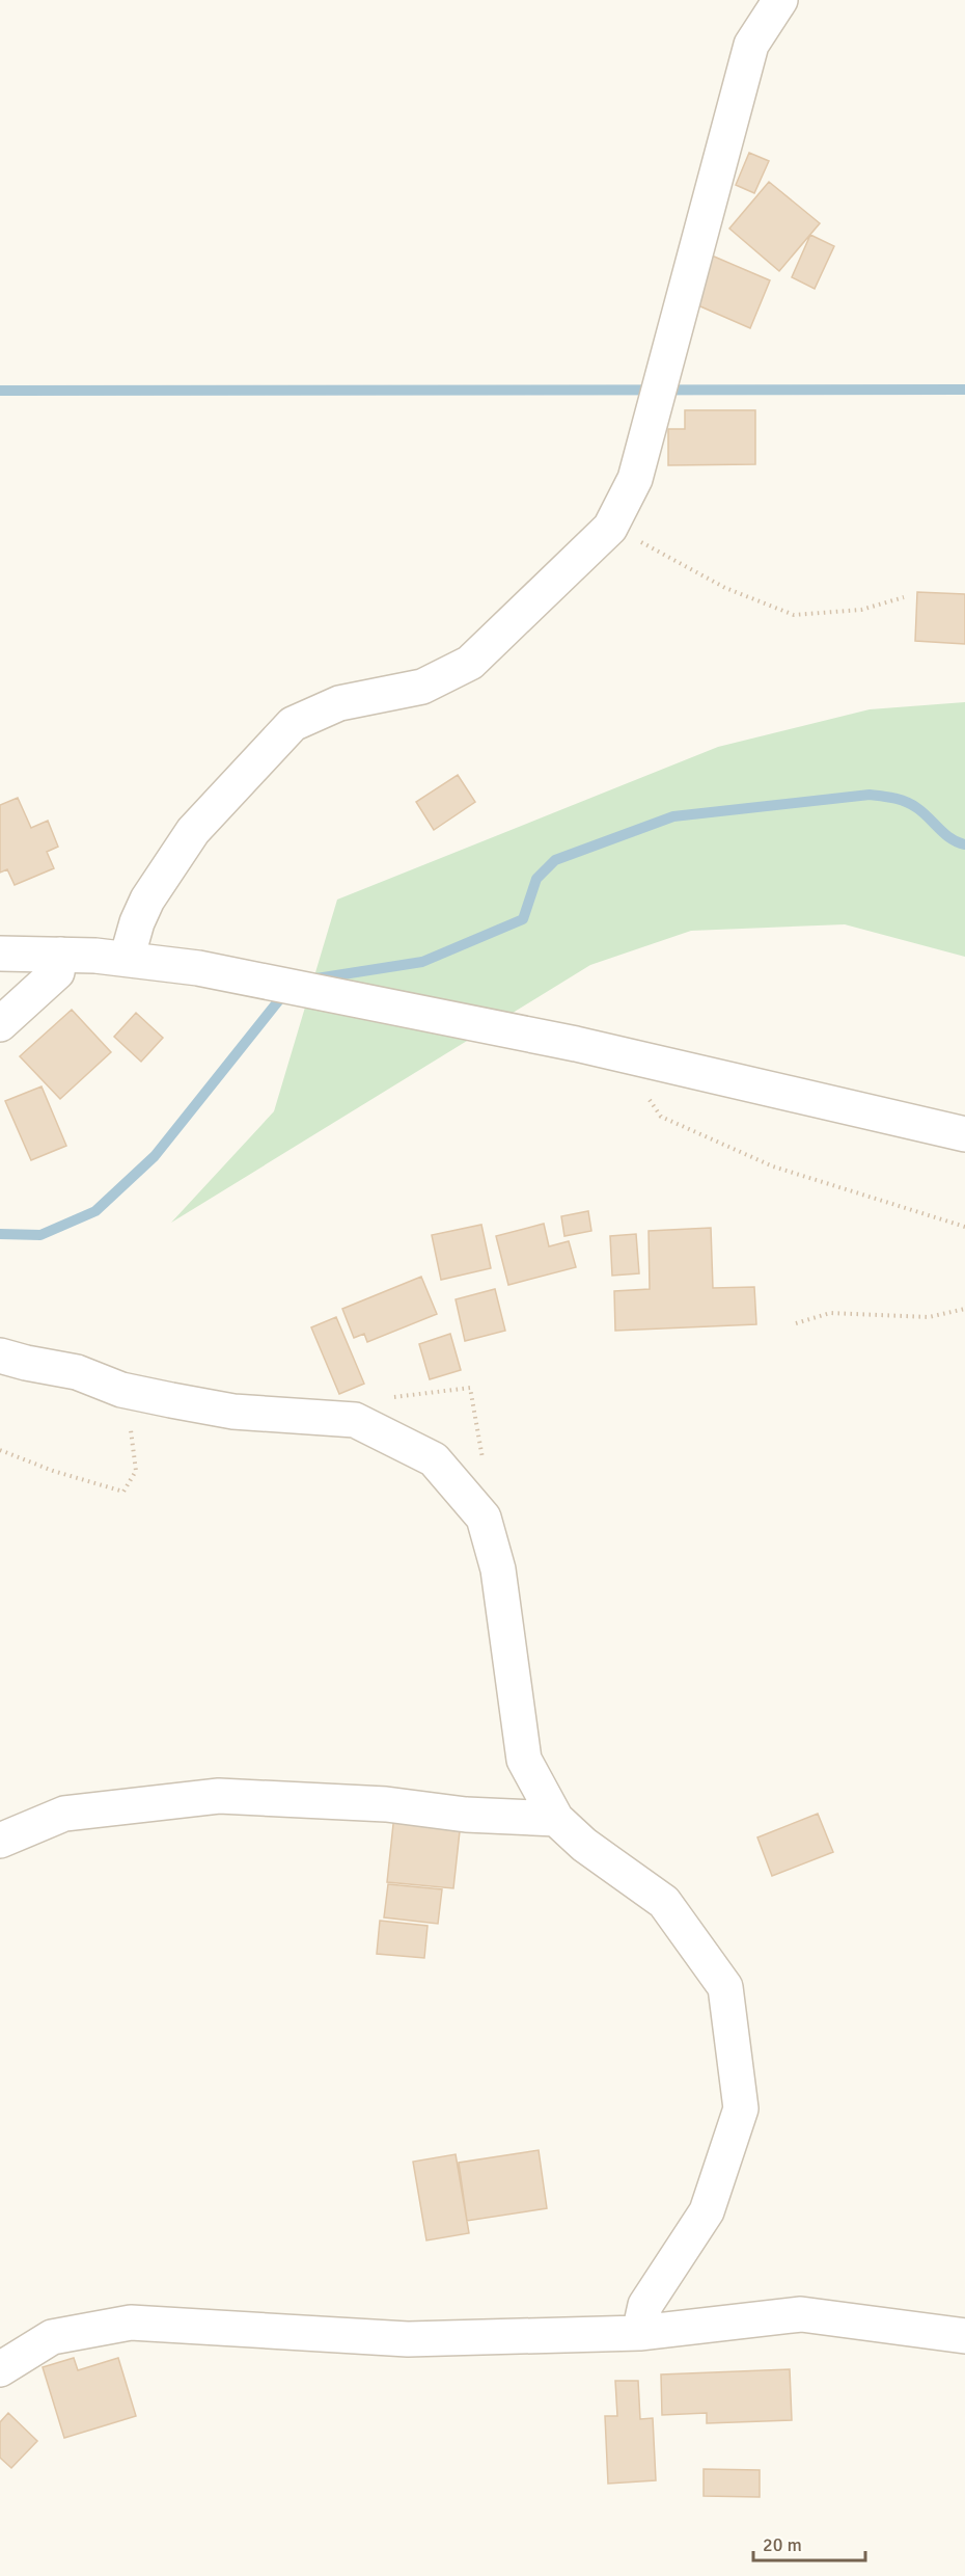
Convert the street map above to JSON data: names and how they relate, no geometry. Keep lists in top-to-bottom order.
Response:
{
  "scale_bar": "20 m"
}
